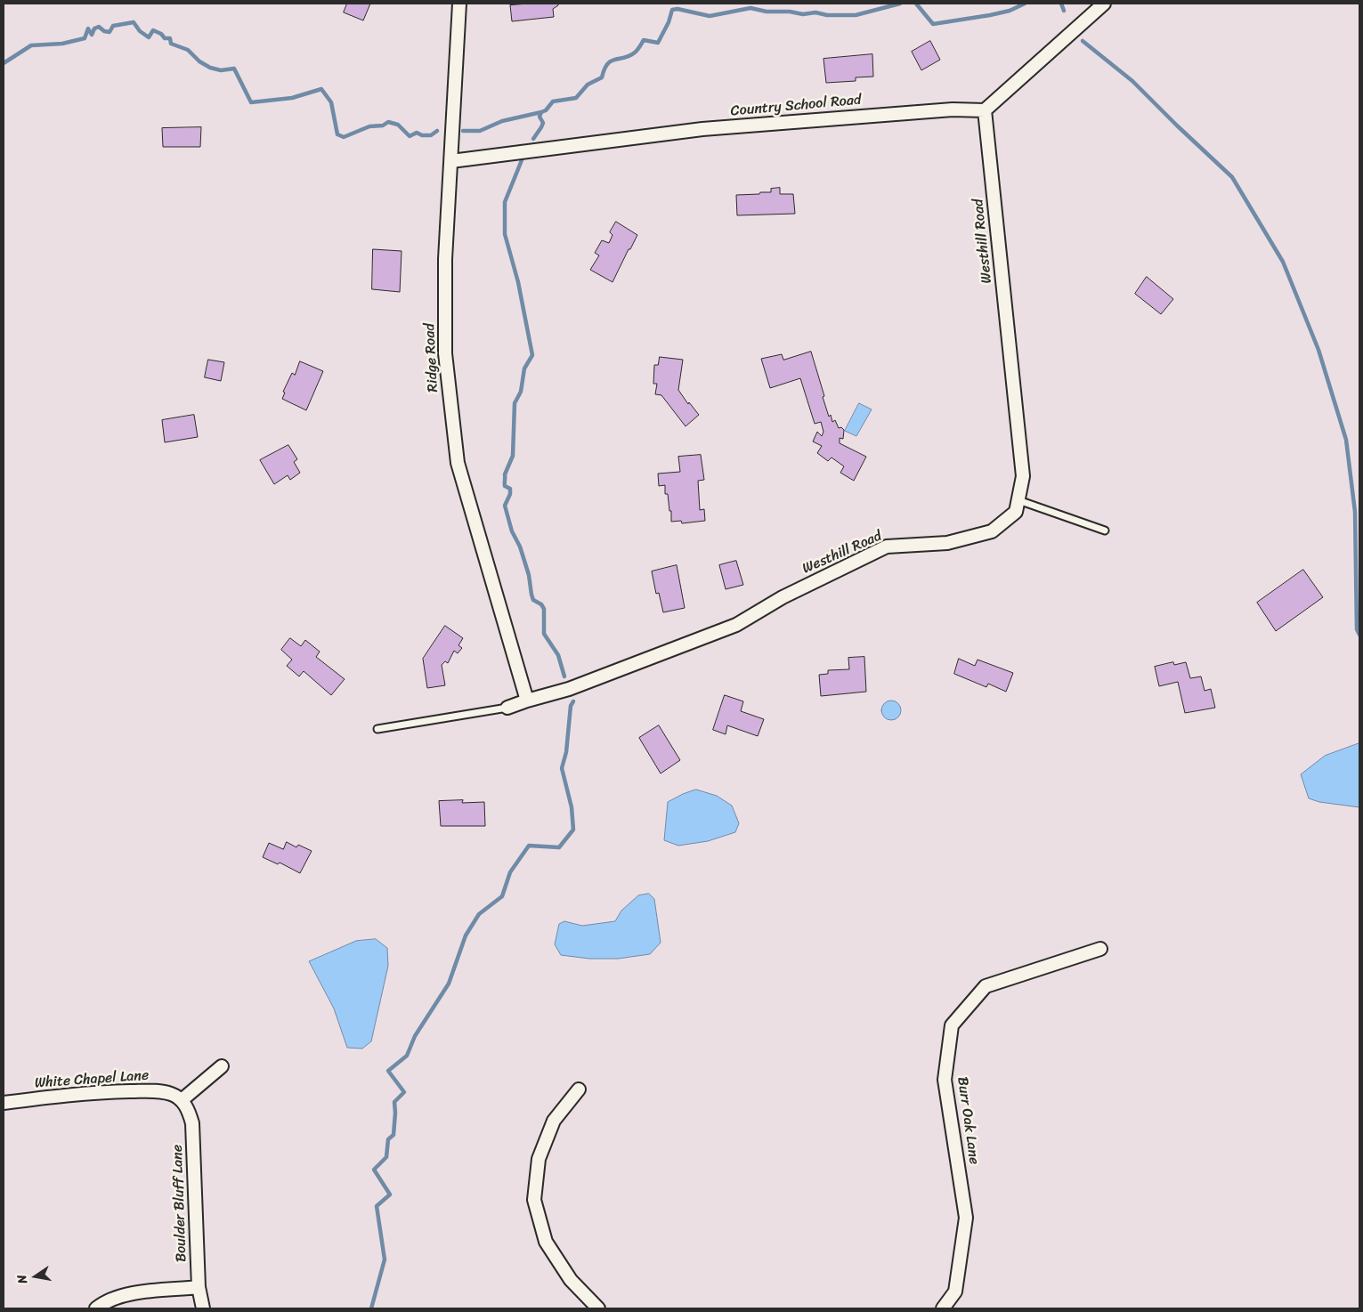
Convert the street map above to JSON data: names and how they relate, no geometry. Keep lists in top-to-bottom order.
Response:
{
  "streets": {
    "street": [
      "Country School Road",
      "Westhill Road",
      "Ridge Road",
      "White Chapel Lane",
      "Burr Oak Lane",
      "Boulder Bluff Lane"
    ]
  },
  "crossings": [
    ["Country School Road", "Westhill Road"],
    ["Country School Road", "Ridge Road"],
    ["Westhill Road", "Ridge Road"],
    ["White Chapel Lane", "Boulder Bluff Lane"]
  ],
  "north": "left"
}
